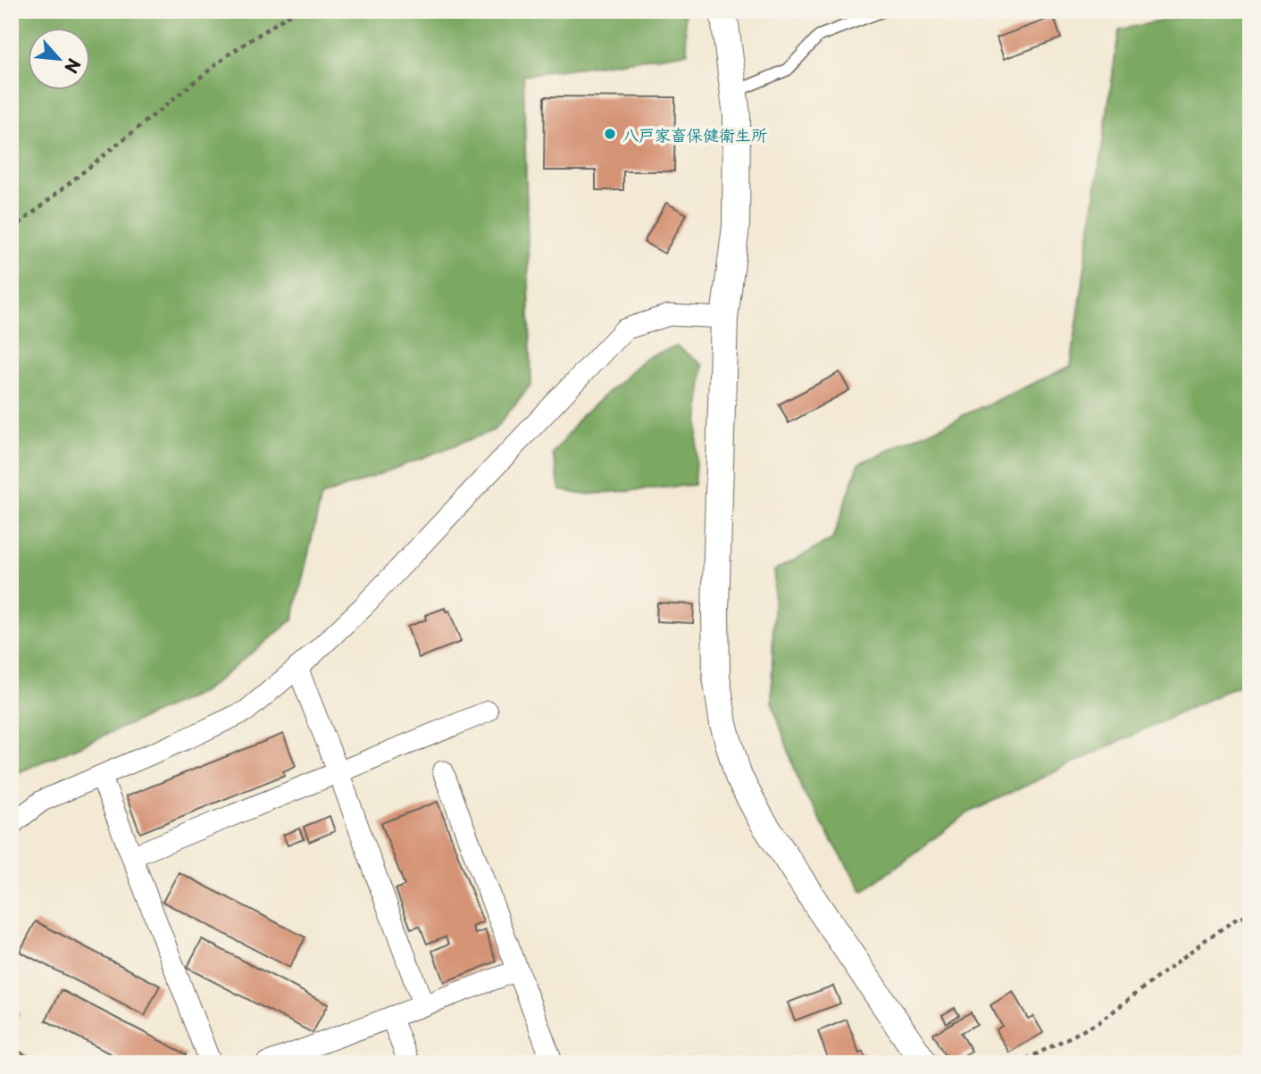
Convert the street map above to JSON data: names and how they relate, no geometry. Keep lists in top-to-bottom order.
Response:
{
  "places": ["八戸家畜保健衛生所"],
  "north": "bottom right"
}
